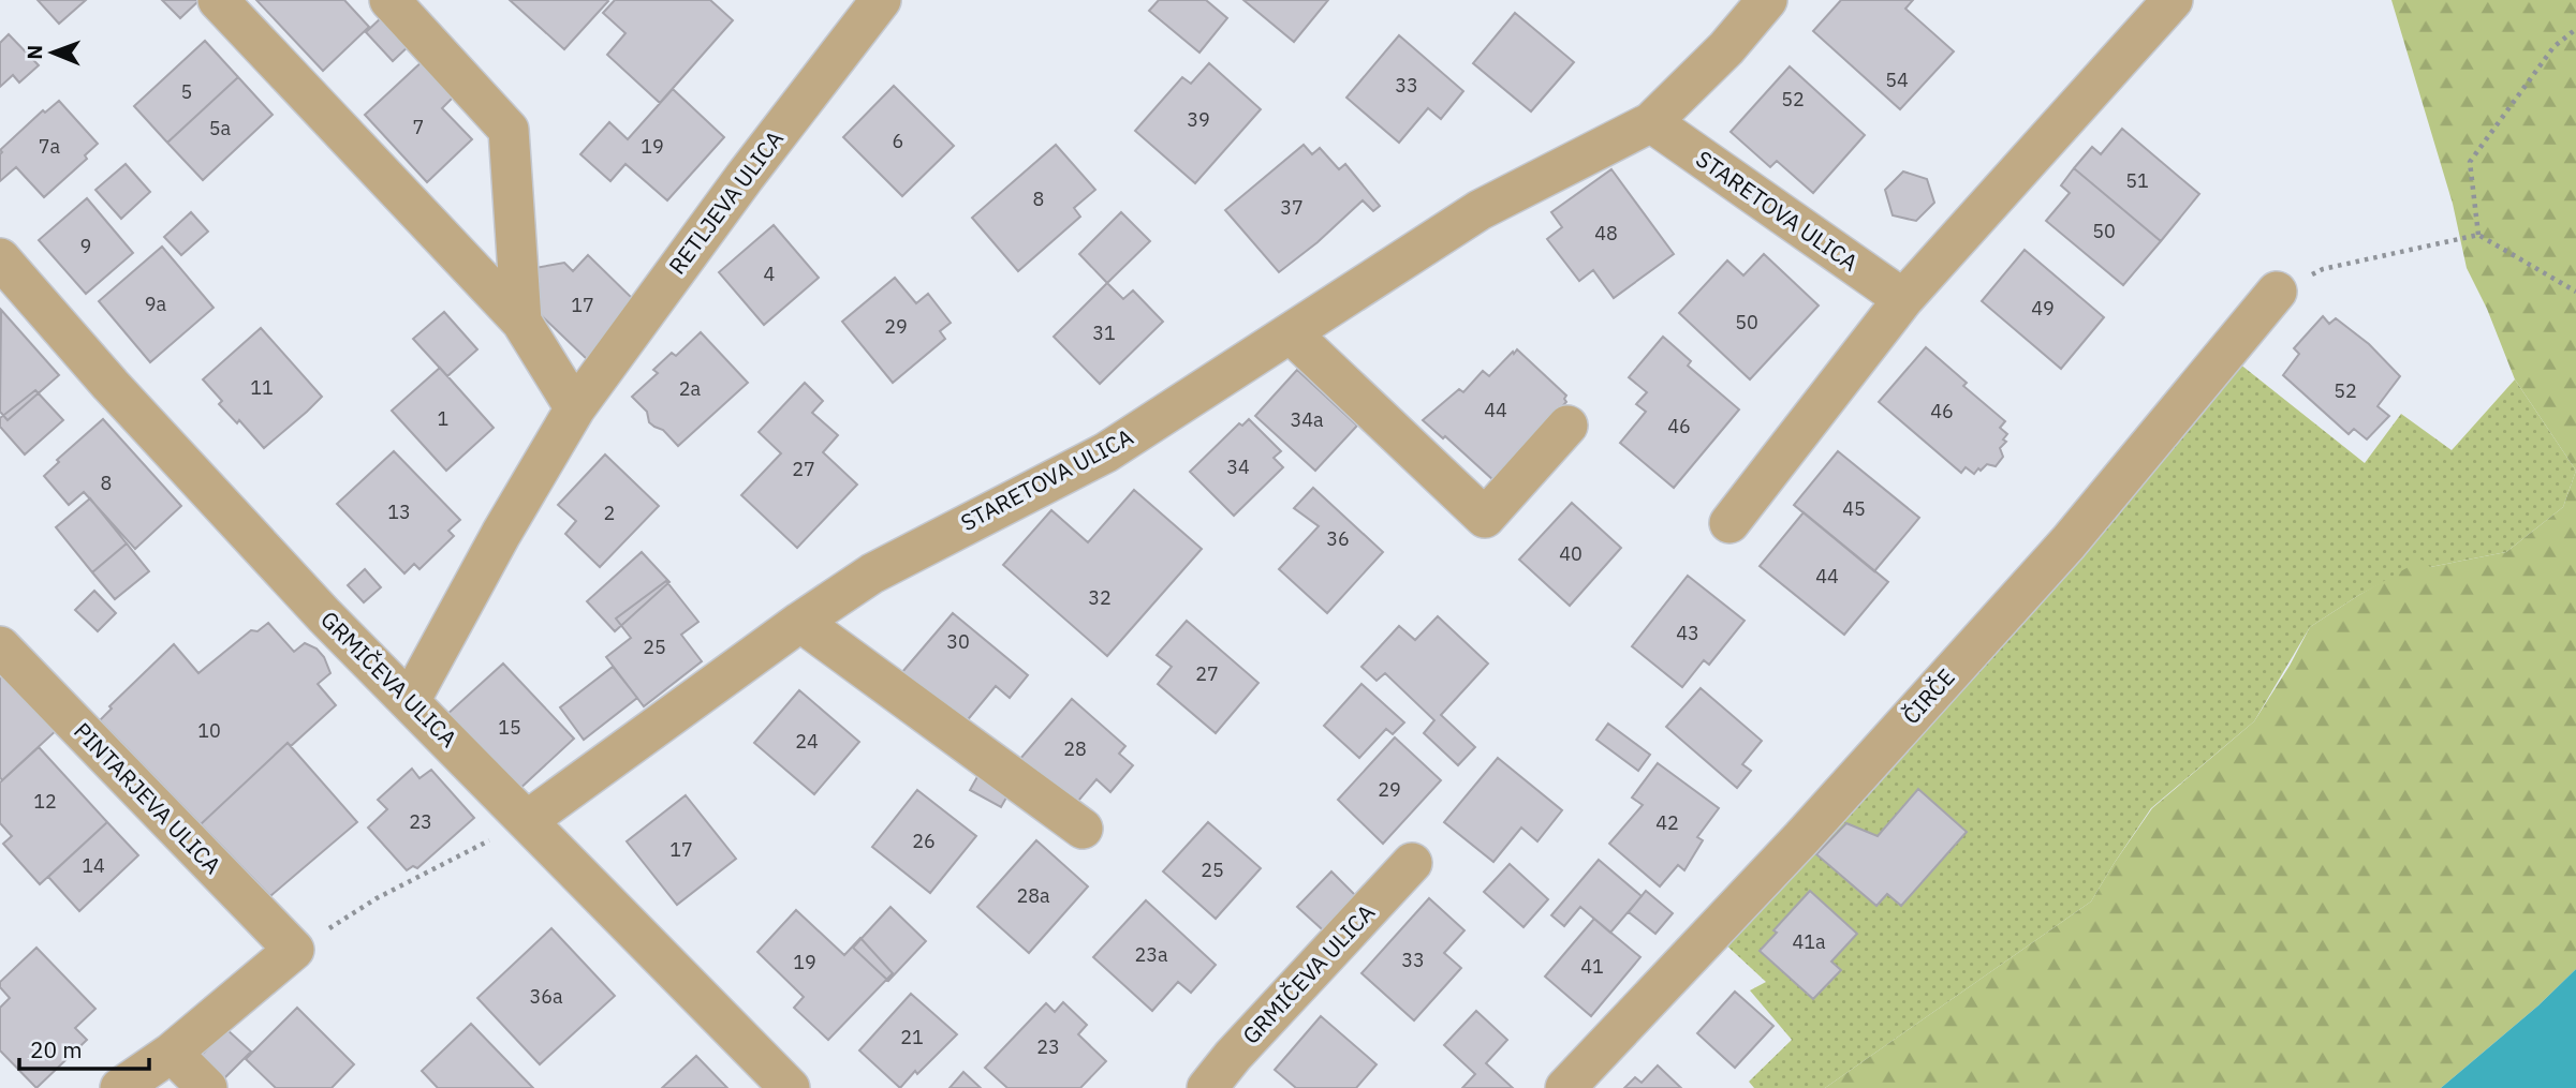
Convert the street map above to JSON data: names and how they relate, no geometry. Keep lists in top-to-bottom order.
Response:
{
  "streets": {
    "street": [
      "RETLJEVA ULICA",
      "STARETOVA ULICA",
      "GRMIČEVA ULICA",
      "ČIRČE",
      "PINTARJEVA ULICA"
    ]
  },
  "crossings": [
    ["RETLJEVA ULICA", "GRMIČEVA ULICA"],
    ["STARETOVA ULICA", "GRMIČEVA ULICA"]
  ],
  "house_numbers": [
    "54",
    "33",
    "5",
    "52",
    "39",
    "7",
    "5a",
    "6",
    "7a",
    "19",
    "51",
    "8",
    "37",
    "50",
    "48",
    "9",
    "4",
    "9a",
    "17",
    "49",
    "50",
    "29",
    "31",
    "11",
    "2a",
    "52",
    "44",
    "46",
    "1",
    "34a",
    "46",
    "34",
    "27",
    "8",
    "45",
    "13",
    "2",
    "36",
    "40",
    "44",
    "32",
    "43",
    "30",
    "25",
    "27",
    "15",
    "10",
    "24",
    "28",
    "29",
    "12",
    "23",
    "42",
    "26",
    "17",
    "14",
    "25",
    "28a",
    "41a",
    "23a",
    "33",
    "19",
    "41",
    "36a",
    "21",
    "23"
  ],
  "scale_bar": "20 m",
  "north": "left"
}
